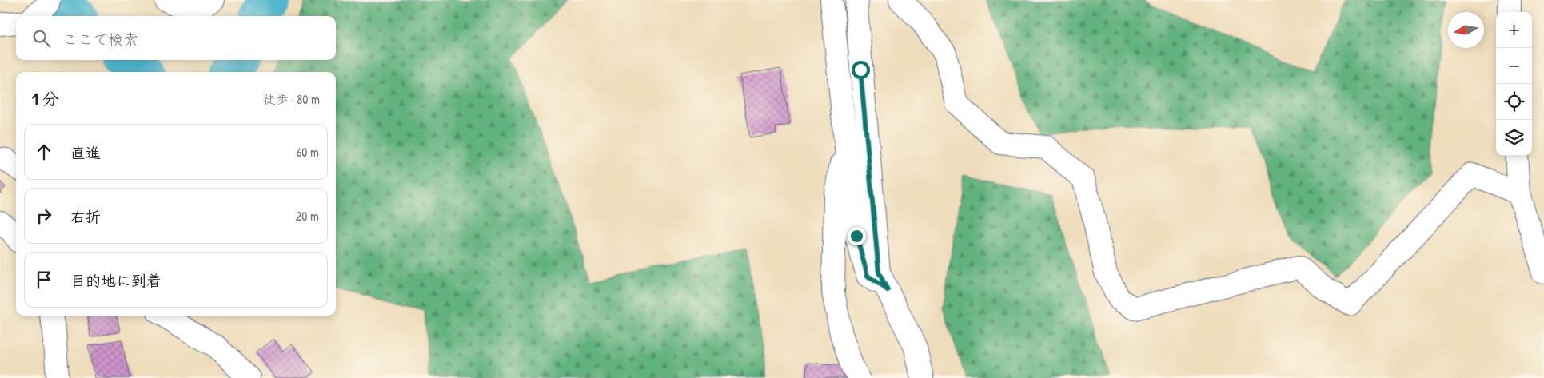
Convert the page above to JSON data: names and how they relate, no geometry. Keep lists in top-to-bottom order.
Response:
{
  "north": "left",
  "page": {
    "map_buttons": ["+", "−"],
    "search": "ここで検索",
    "heading": ["1 分", "徒歩 · 80 m"],
    "list": [
      ["直進", "60 m"],
      ["右折", "20 m"],
      "目的地に到着"
    ]
  }
}
